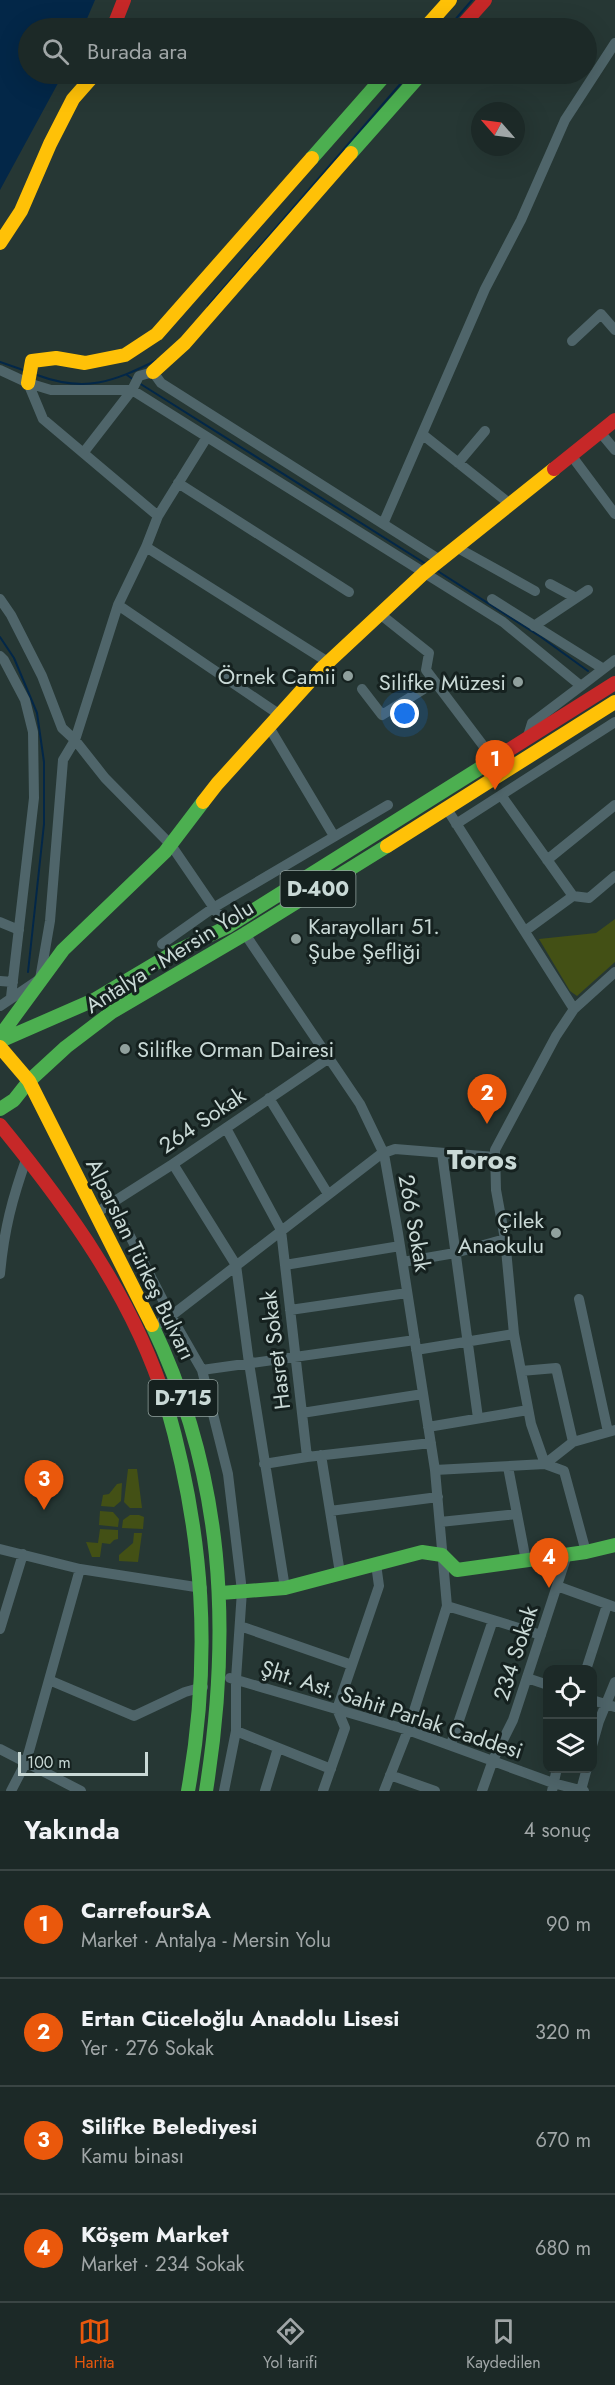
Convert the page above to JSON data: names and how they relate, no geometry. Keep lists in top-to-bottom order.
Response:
{
  "streets": {
    "main road": [
      "D-400",
      "Antalya - Mersin Yolu",
      "Alparslan Türkeş Bulvarı",
      "D-715"
    ],
    "street": [
      "264 Sokak",
      "266 Sokak",
      "Hasret Sokak",
      "234 Sokak",
      "Şht. Ast. Sahit Parlak Caddesi"
    ]
  },
  "crossings": [
    ["Antalya - Mersin Yolu", "266 Sokak"],
    ["Antalya - Mersin Yolu", "Alparslan Türkeş Bulvarı"],
    ["264 Sokak", "266 Sokak"],
    ["264 Sokak", "Alparslan Türkeş Bulvarı"],
    ["264 Sokak", "Hasret Sokak"],
    ["Alparslan Türkeş Bulvarı", "Şht. Ast. Sahit Parlak Caddesi"],
    ["234 Sokak", "Şht. Ast. Sahit Parlak Caddesi"]
  ],
  "districts": ["Toros"],
  "places": [
    "Örnek Camii",
    "Silifke Müzesi",
    "Karayolları 51. Şube Şefliği",
    "Silifke Orman Dairesi",
    "Çilek Anaokulu"
  ],
  "scale_bar": "100 m",
  "north": "top left",
  "page": {
    "search": "Burada ara",
    "pins": [
      "1",
      "2",
      "3",
      "4"
    ],
    "scale": "100 m",
    "heading": ["Yakında", "4 sonuç"],
    "list": [
      {
        "mark": "1",
        "name": "CarrefourSA",
        "note": "Market · Antalya - Mersin Yolu",
        "value": "90 m"
      },
      {
        "mark": "2",
        "name": "Ertan Cüceloğlu Anadolu Lisesi",
        "note": "Yer · 276 Sokak",
        "value": "320 m"
      },
      {
        "mark": "3",
        "name": "Silifke Belediyesi",
        "note": "Kamu binası",
        "value": "670 m"
      },
      {
        "mark": "4",
        "name": "Köşem Market",
        "note": "Market · 234 Sokak",
        "value": "680 m"
      }
    ],
    "nav": ["Harita", "Yol tarifi", "Kaydedilen"]
  }
}
